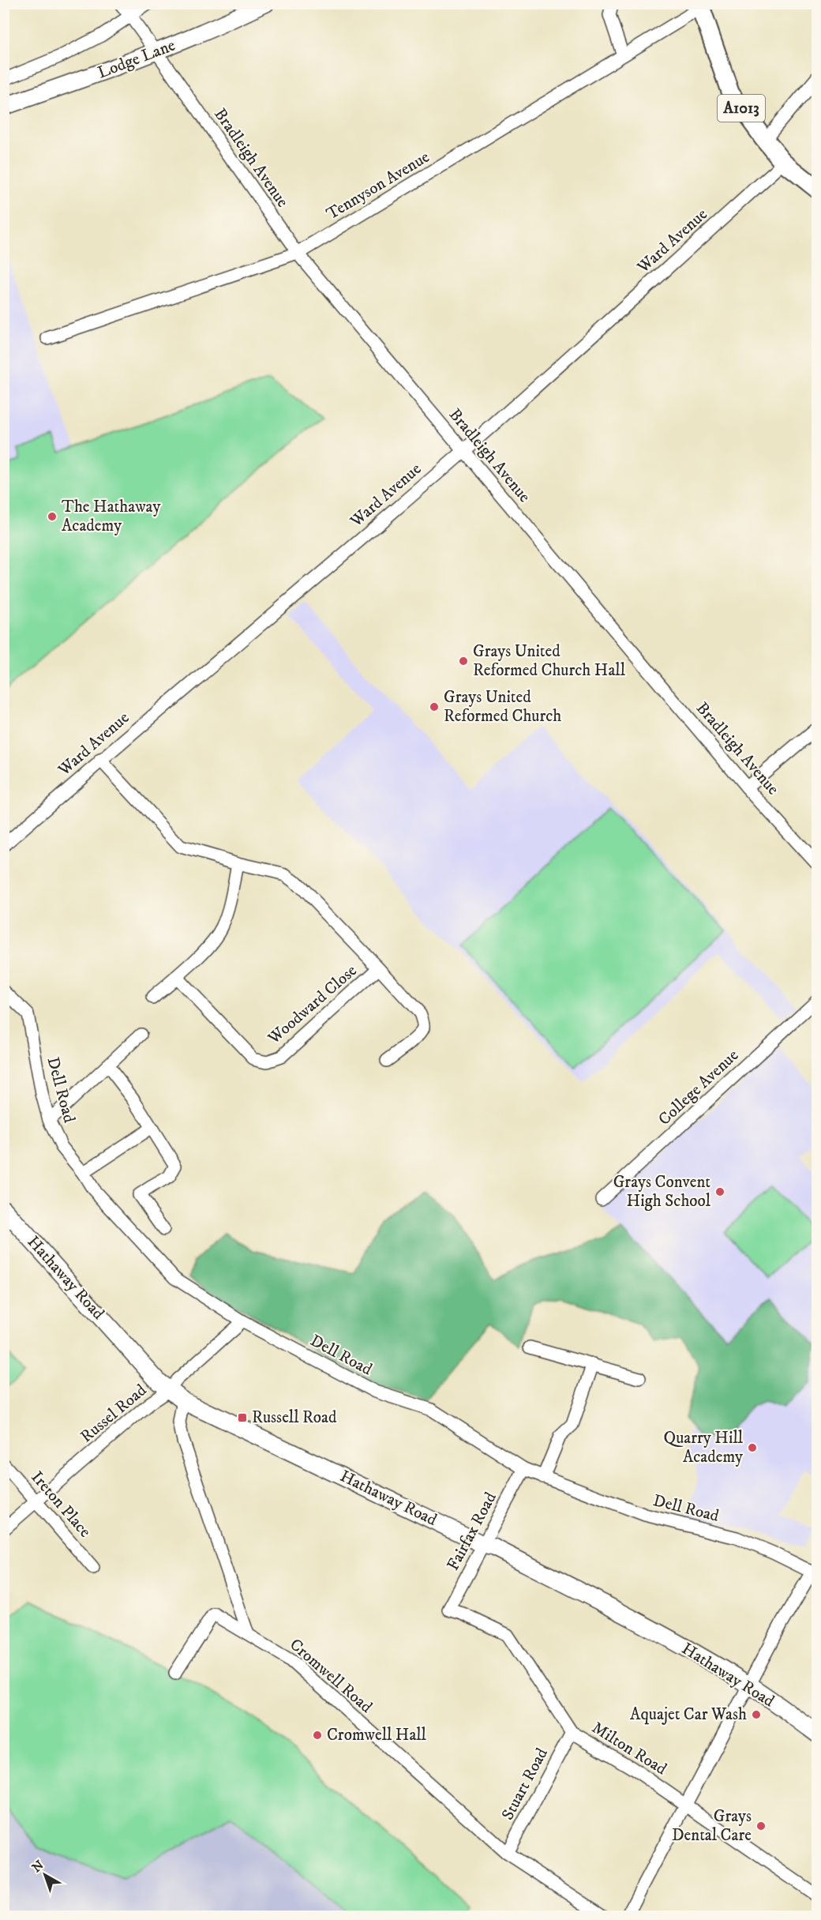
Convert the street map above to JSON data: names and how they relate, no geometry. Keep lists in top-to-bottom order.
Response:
{
  "streets": {
    "main road": ["A1013"],
    "street": [
      "Lodge Lane",
      "Bradleigh Avenue",
      "Tennyson Avenue",
      "Ward Avenue",
      "Woodward Close",
      "College Avenue",
      "Dell Road",
      "Hathaway Road",
      "Russel Road",
      "Ireton Place",
      "Fairfax Road",
      "Cromwell Road",
      "Milton Road",
      "Stuart Road"
    ]
  },
  "crossings": [
    ["Lodge Lane", "Bradleigh Avenue"],
    ["A1013", "Tennyson Avenue"],
    ["A1013", "Ward Avenue"],
    ["Bradleigh Avenue", "Tennyson Avenue"],
    ["Bradleigh Avenue", "Ward Avenue"],
    ["Ward Avenue", "Woodward Close"],
    ["Dell Road", "Russel Road"],
    ["Dell Road", "Fairfax Road"],
    ["Hathaway Road", "Russel Road"],
    ["Hathaway Road", "Fairfax Road"],
    ["Russel Road", "Ireton Place"],
    ["Fairfax Road", "Milton Road"],
    ["Cromwell Road", "Stuart Road"],
    ["Milton Road", "Stuart Road"]
  ],
  "places": {
    "other": [
      "The Hathaway Academy",
      "Grays United Reformed Church Hall",
      "Grays United Reformed Church",
      "Grays Convent High School",
      "Quarry Hill Academy",
      "Aquajet Car Wash",
      "Cromwell Hall",
      "Grays Dental Care"
    ],
    "transit": ["Russell Road"]
  },
  "north": "top left"
}
